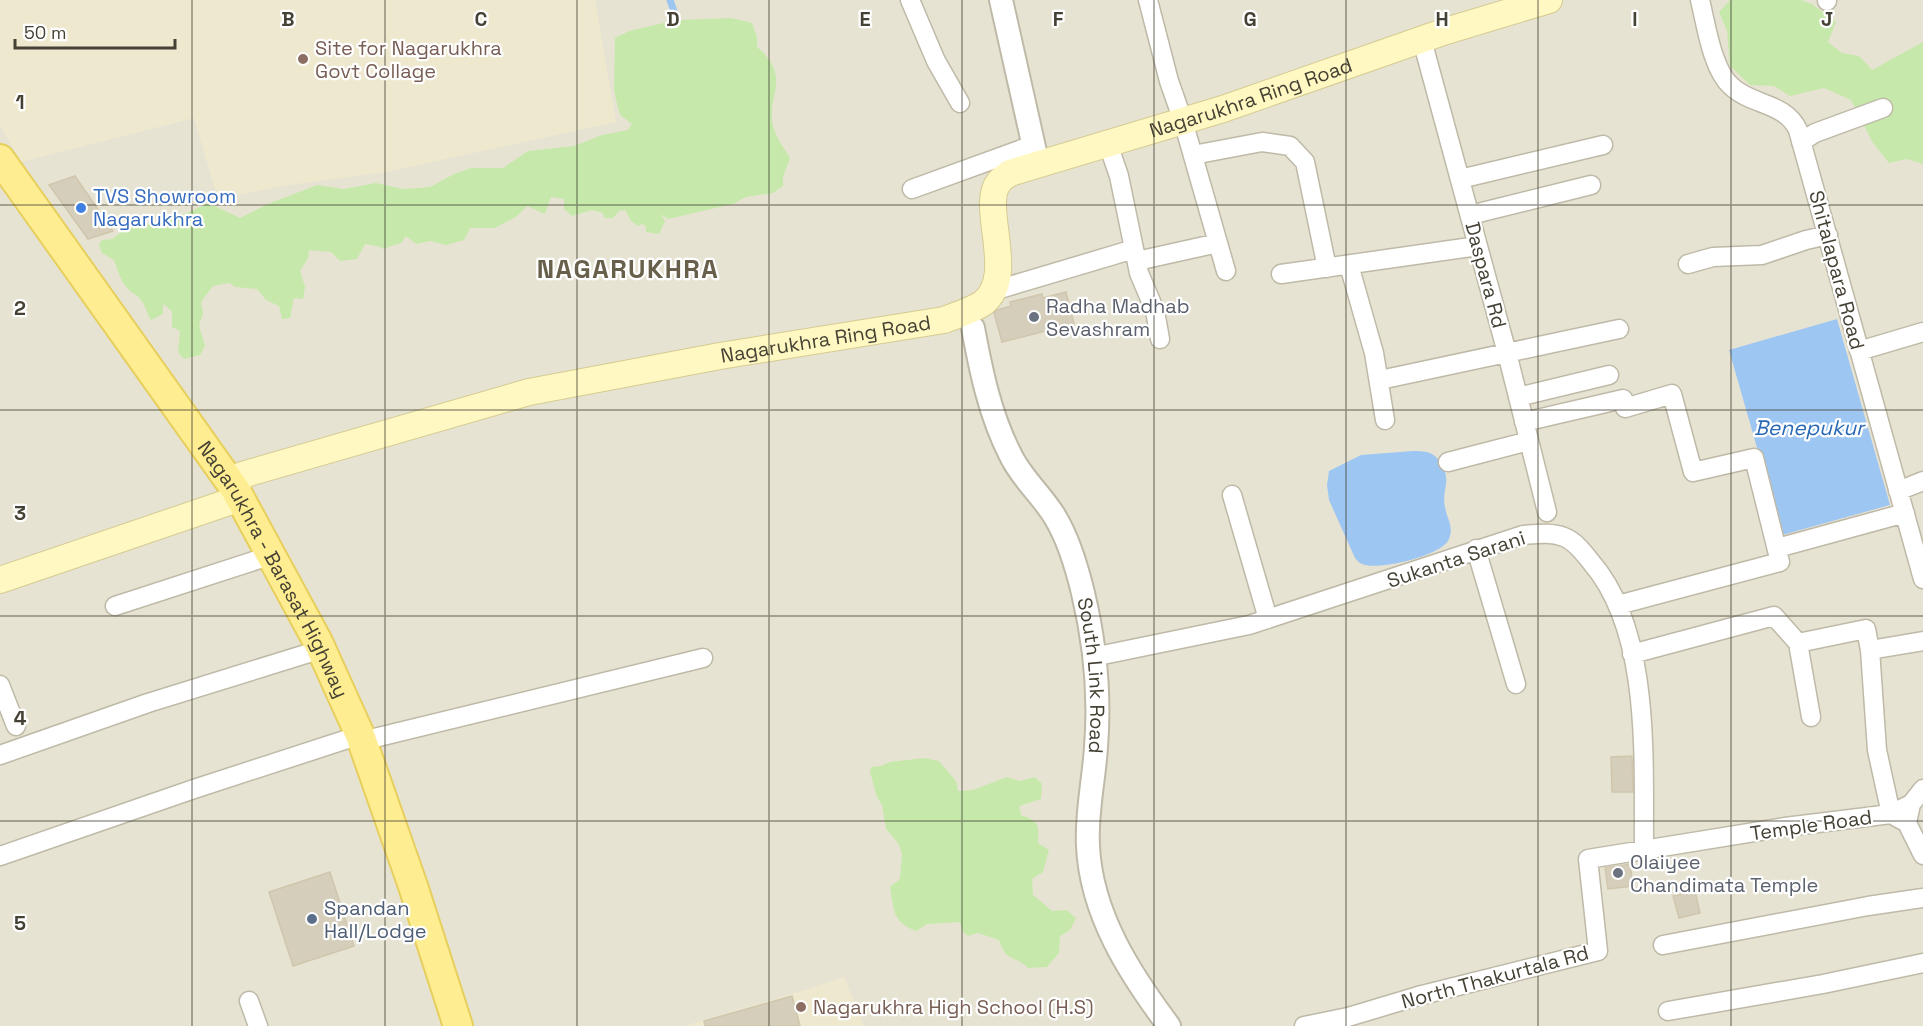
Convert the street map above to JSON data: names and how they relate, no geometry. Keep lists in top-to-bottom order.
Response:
{
  "streets": {
    "main road": ["Nagarukhra Ring Road", "Nagarukhra - Barasat Highway"],
    "street": [
      "Shitalapara Road",
      "Daspara Rd",
      "Sukanta Sarani",
      "South Link Road",
      "Temple Road",
      "North Thakurtala Rd"
    ]
  },
  "crossings": [
    ["Nagarukhra Ring Road", "Daspara Rd"],
    ["Nagarukhra Ring Road", "Nagarukhra - Barasat Highway"],
    ["Sukanta Sarani", "South Link Road"],
    ["Temple Road", "North Thakurtala Rd"]
  ],
  "districts": ["NAGARUKHRA"],
  "water": ["Benepukur"],
  "places": [
    "Site for Nagarukhra Govt Collage",
    "TVS Showroom Nagarukhra",
    "Radha Madhab Sevashram",
    "Olaiyee Chandimata Temple",
    "Spandan Hall/Lodge",
    "Nagarukhra High School (H.S)"
  ],
  "scale_bar": "50 m",
  "grid": {
    "columns": [
      "B",
      "C",
      "D",
      "E",
      "F",
      "G",
      "H",
      "I",
      "J"
    ],
    "rows": [
      "1",
      "2",
      "3",
      "4",
      "5"
    ]
  }
}
